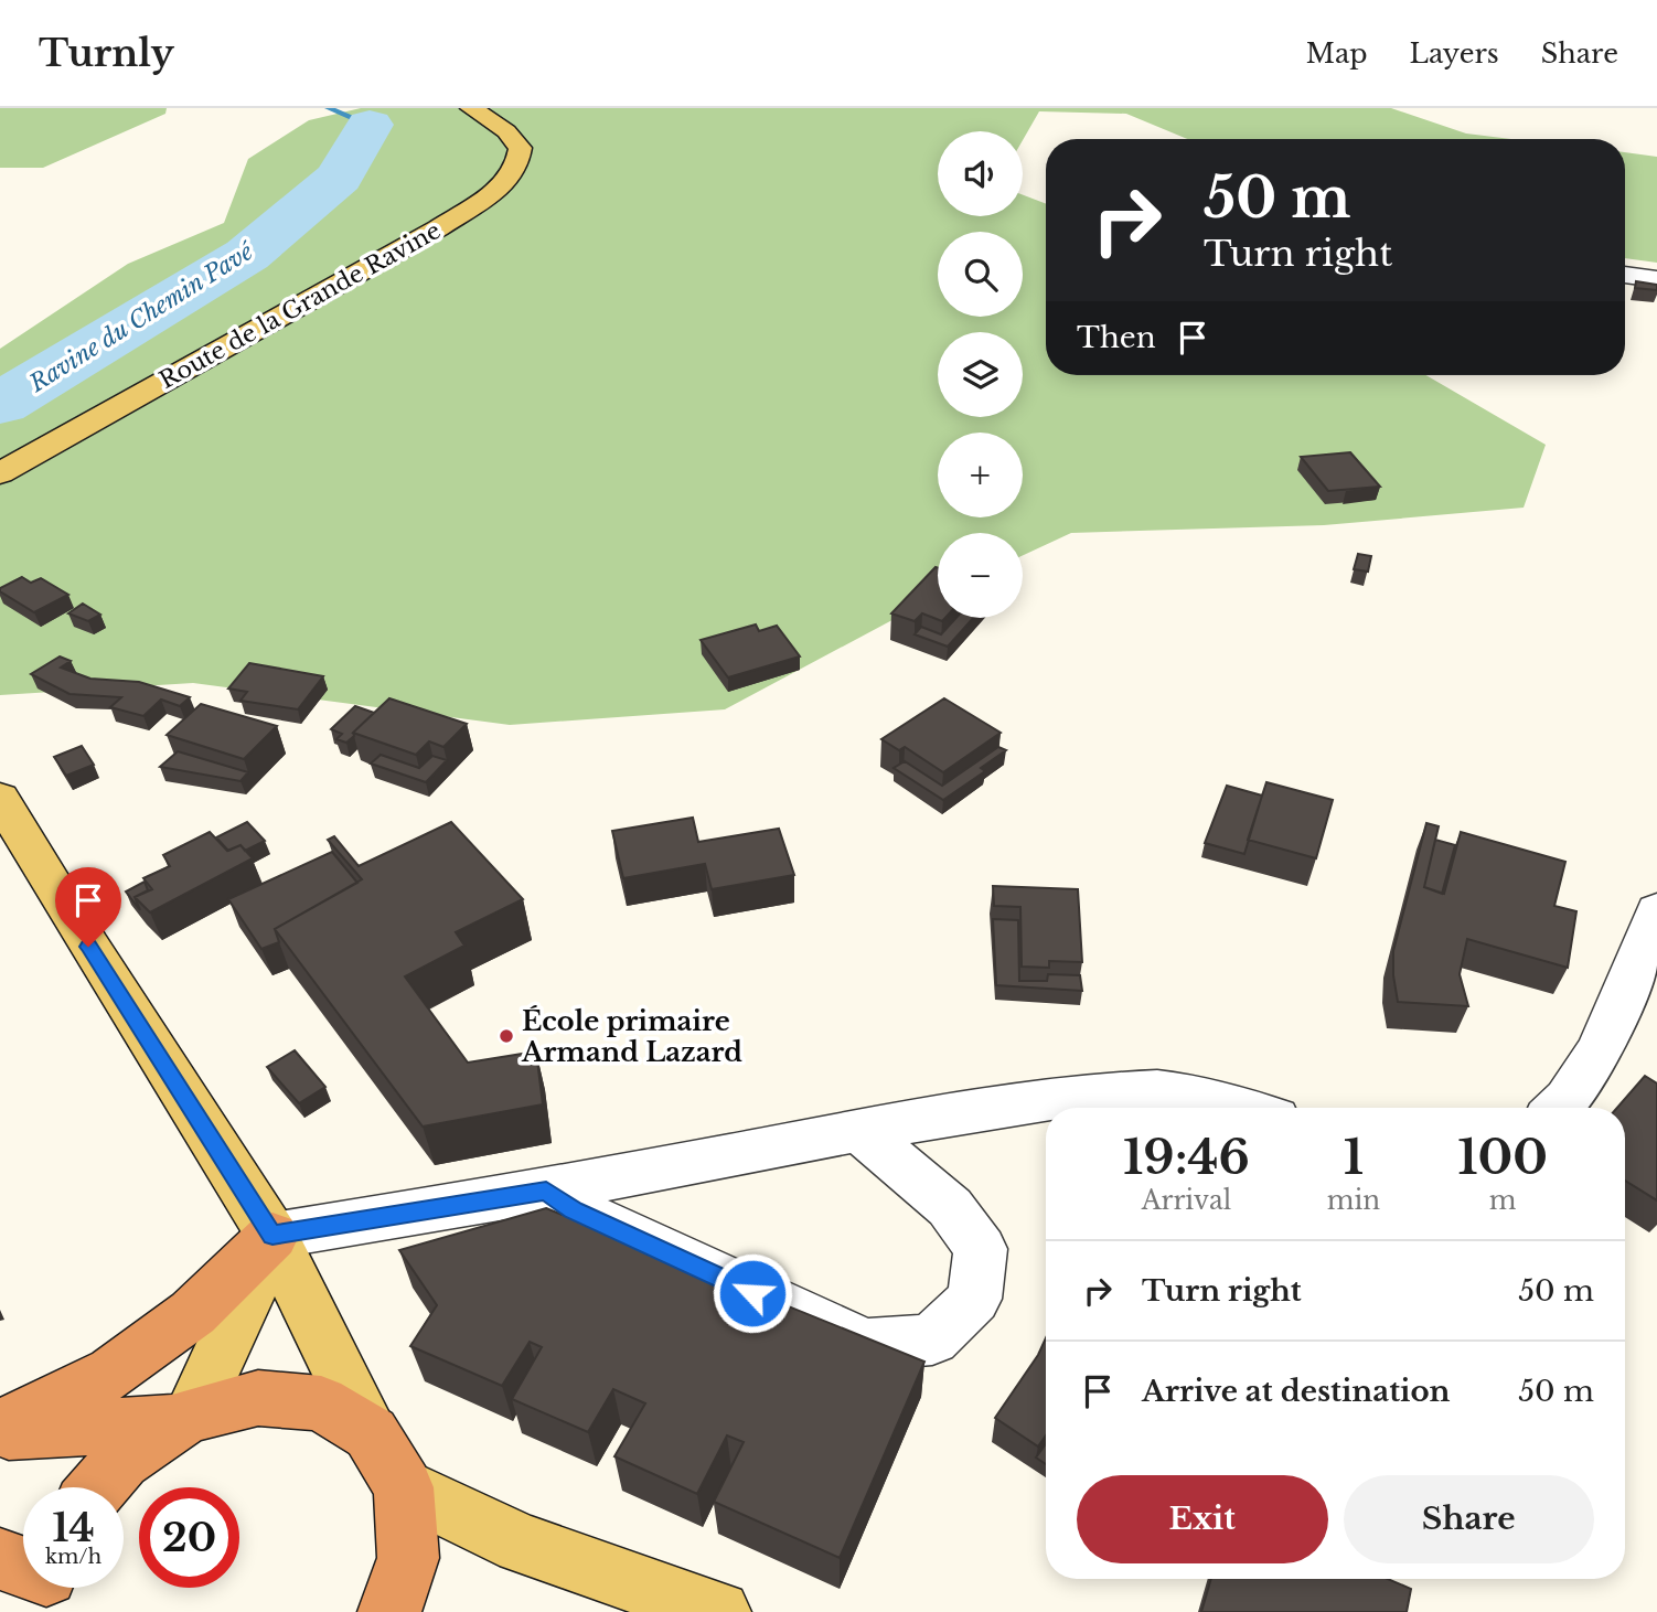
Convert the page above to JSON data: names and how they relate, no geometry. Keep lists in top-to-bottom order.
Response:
{
  "streets": {
    "main road": ["Route de la Grande Ravine"]
  },
  "water": ["Ravine du Chemin Pavé"],
  "places": ["École primaire Armand Lazard"],
  "page": {
    "header": "Turnly",
    "nav": ["Map", "Layers", "Share"],
    "map_buttons": ["+", "−"],
    "turn": ["50 m", "Turn right"],
    "then": "Then",
    "eta": [
      "19:46",
      "Arrival",
      "1",
      "min",
      "100",
      "m"
    ],
    "list": [
      {
        "name": "Turn right",
        "value": "50 m"
      },
      {
        "name": "Arrive at destination",
        "value": "50 m"
      }
    ],
    "buttons": ["Exit", "Share"],
    "speed": "14 km/h",
    "limit": "20"
  }
}
